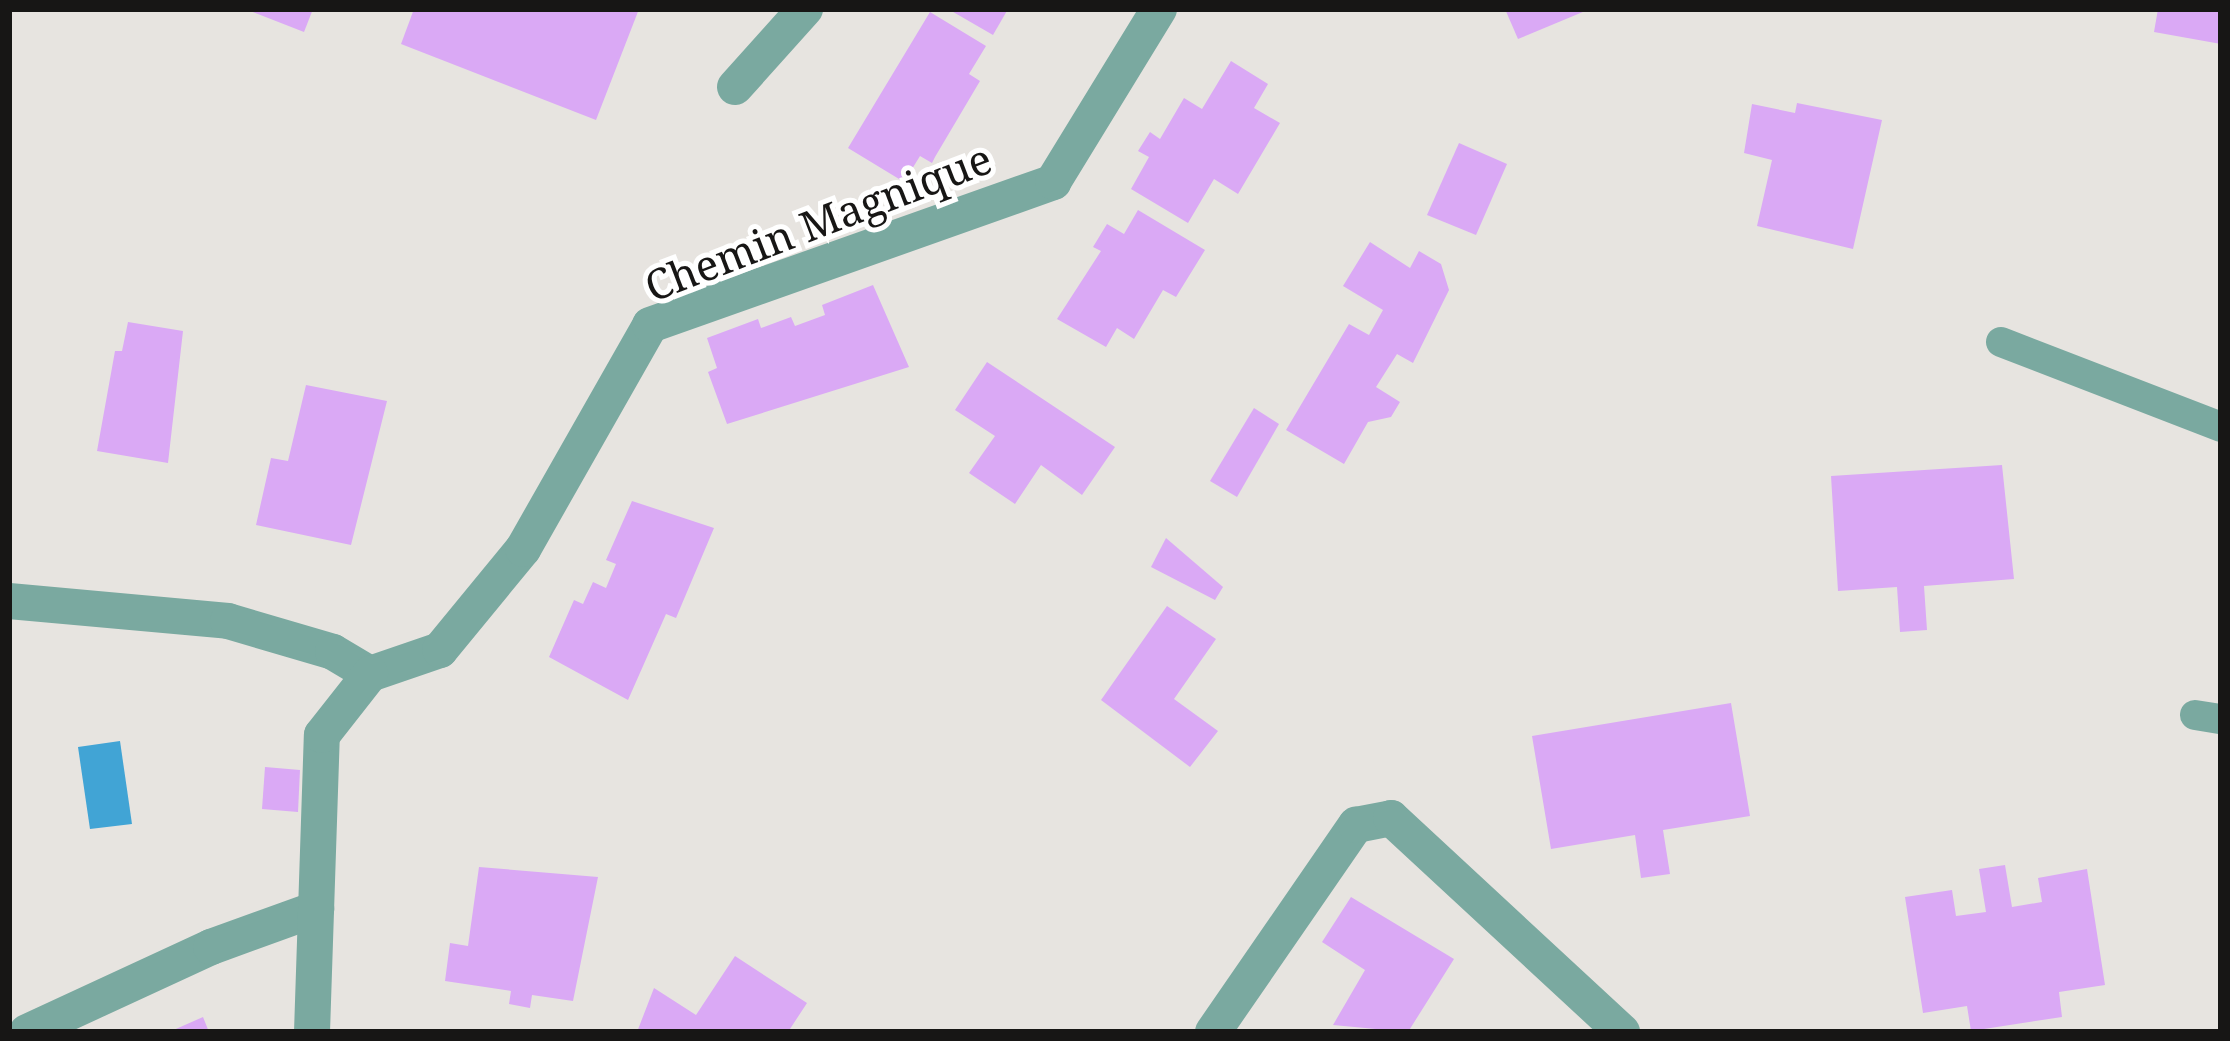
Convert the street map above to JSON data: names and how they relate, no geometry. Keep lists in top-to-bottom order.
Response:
{
  "streets": {
    "street": ["Chemin Magnique"]
  }
}
